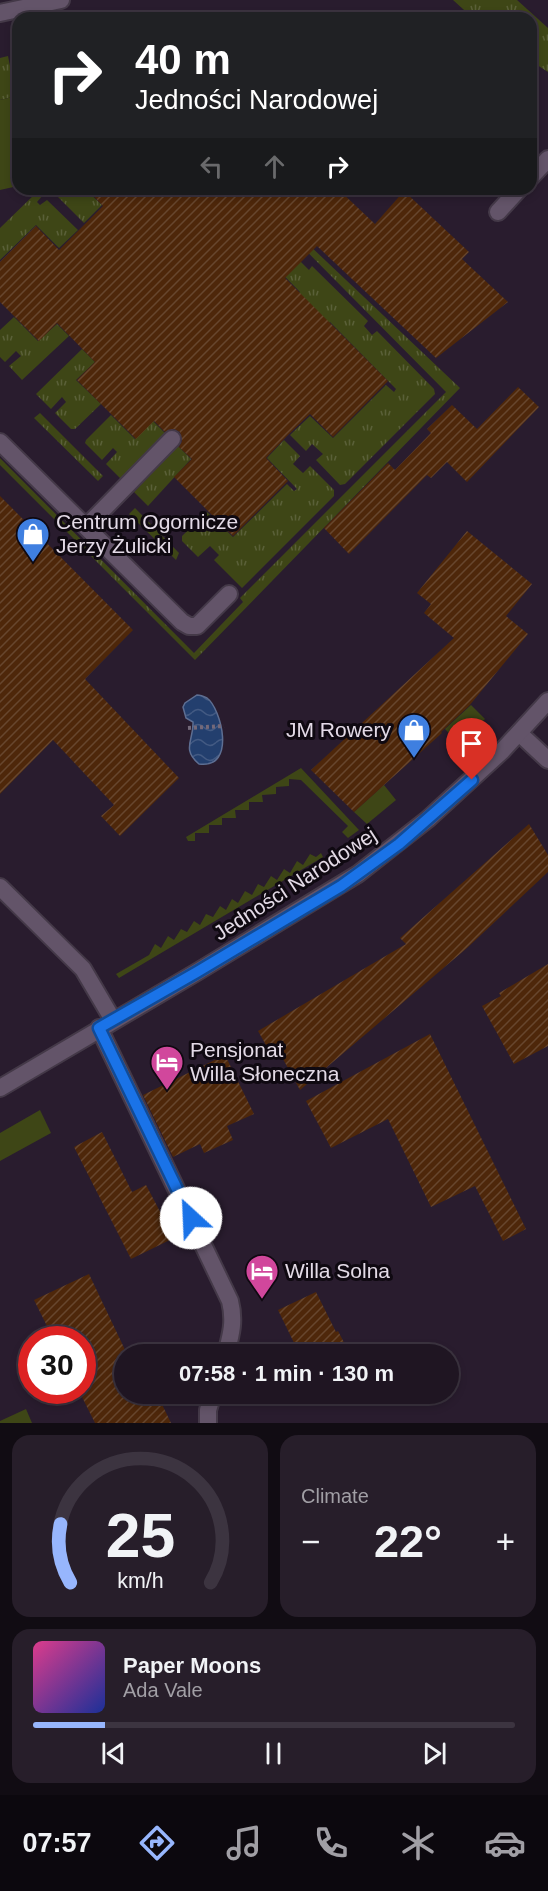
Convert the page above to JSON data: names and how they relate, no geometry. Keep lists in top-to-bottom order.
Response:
{
  "streets": {
    "street": ["Jedności Narodowej"]
  },
  "places": {
    "shop": ["Centrum Ogornicze Jerzy Żulicki", "JM Rowery"],
    "hotel": ["Pensjonat Willa Słoneczna", "Willa Solna"]
  },
  "page": {
    "turn": ["40 m", "Jedności Narodowej"],
    "limit": "30",
    "trip": "07:58 · 1 min · 130 m",
    "tile": "Climate",
    "heat": ["−", "22°", "+"],
    "song": ["Paper Moons", "Ada Vale"],
    "tabs": "07:57",
    "gauge": ["25", "km/h"]
  }
}
